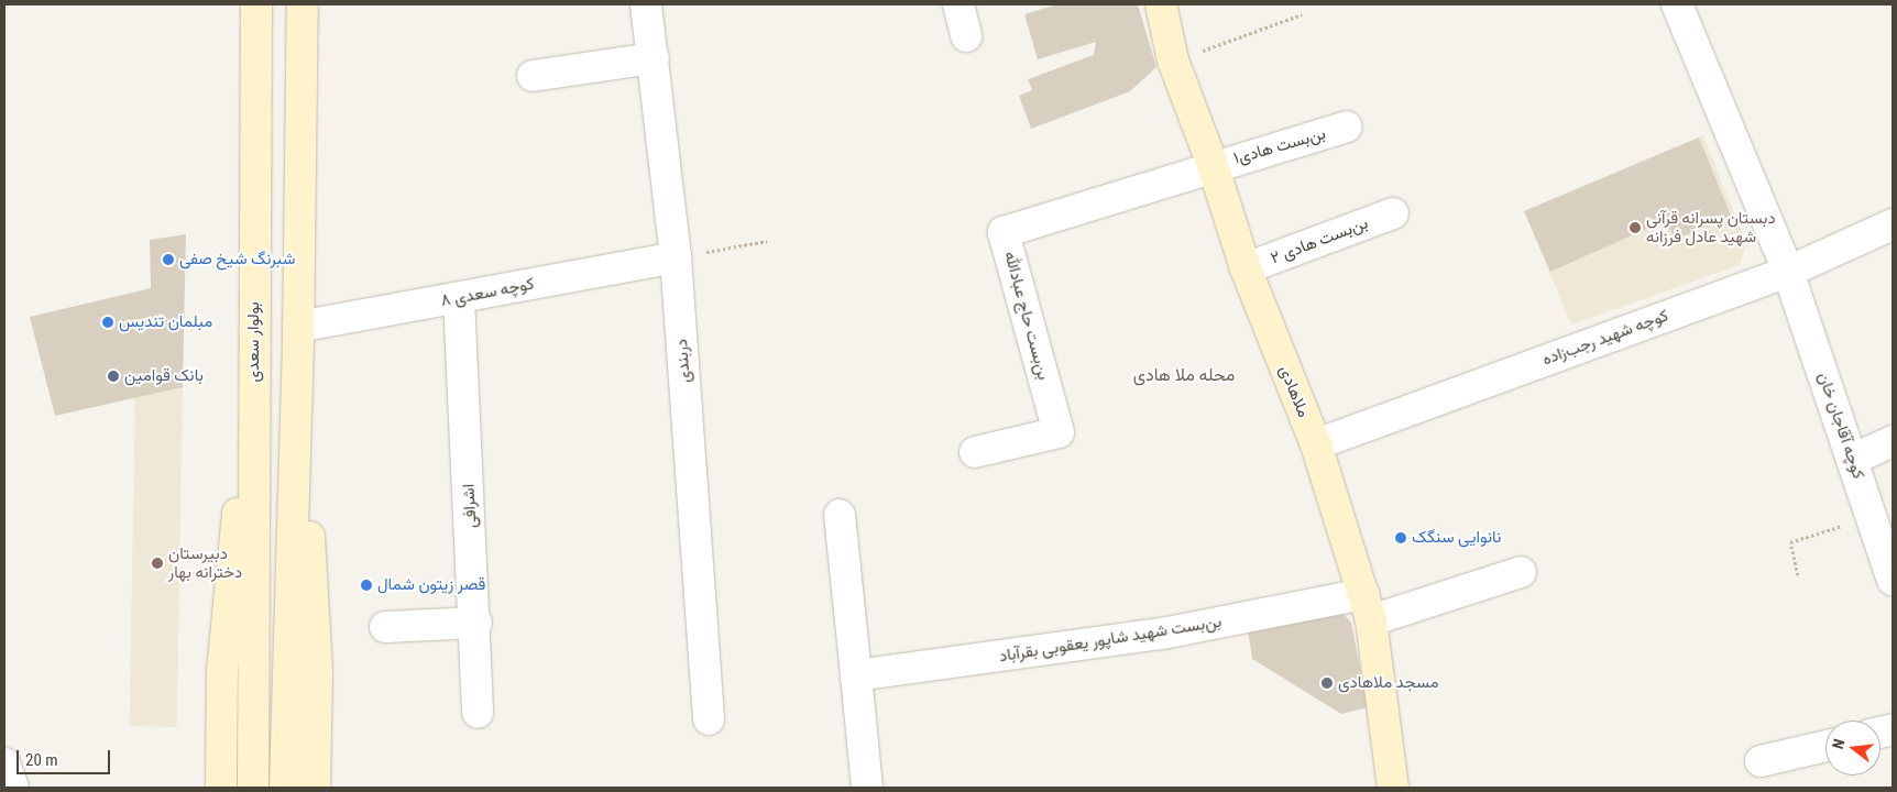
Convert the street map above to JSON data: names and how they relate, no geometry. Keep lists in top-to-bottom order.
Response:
{
  "streets": {
    "main road": ["بولوار سعدی", "ملاهادی"],
    "street": [
      "بن‌بست هادی۱",
      "بن‌بست هادی ۲",
      "کوچه سعدی ۸",
      "بن‌بست حاج عبادالله",
      "کوچه شهید رجب‌زاده",
      "دربندی",
      "کوچه آقاجان خان",
      "اشرافی",
      "بن‌بست شهید شاپور یعقوبی بقرآباد"
    ]
  },
  "crossings": [
    ["بن‌بست هادی۱", "بن‌بست حاج عبادالله"],
    ["بن‌بست هادی۱", "ملاهادی"],
    ["بن‌بست هادی ۲", "ملاهادی"],
    ["کوچه سعدی ۸", "دربندی"],
    ["کوچه سعدی ۸", "اشرافی"],
    ["بن‌بست حاج عبادالله", "ملاهادی"],
    ["کوچه شهید رجب‌زاده", "ملاهادی"],
    ["کوچه شهید رجب‌زاده", "کوچه آقاجان خان"],
    ["ملاهادی", "بن‌بست شهید شاپور یعقوبی بقرآباد"]
  ],
  "districts": ["محله ملا هادی"],
  "places": [
    "دبستان پسرانه قرآنی شهید عادل فرزانه",
    "شبرنگ شیخ صفی",
    "مبلمان تندیس",
    "بانک قوامین",
    "نانوایی سنگک",
    "دبیرستان دخترانه بهار",
    "قصر زیتون شمال",
    "مسجد ملاهادی"
  ],
  "scale_bar": "20 m",
  "north": "left"
}
